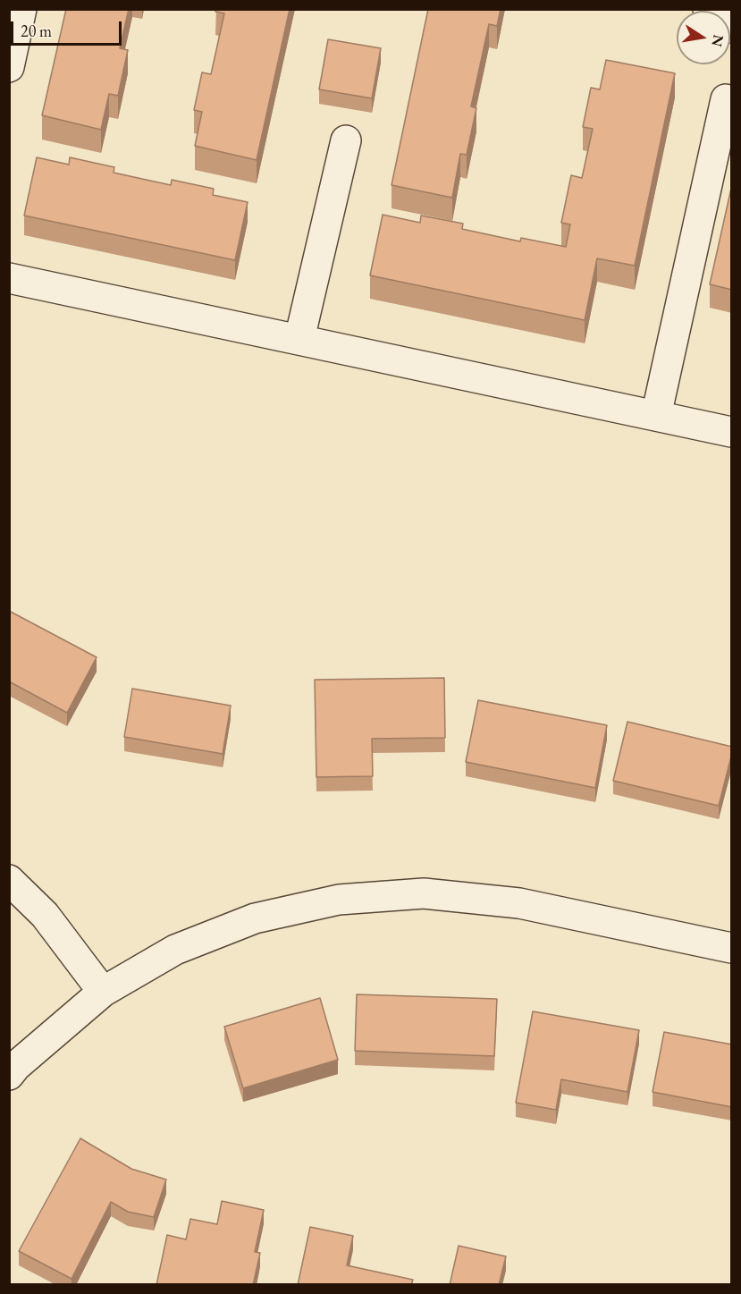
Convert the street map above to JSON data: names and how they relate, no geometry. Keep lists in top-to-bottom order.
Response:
{
  "scale_bar": "20 m",
  "north": "right"
}
